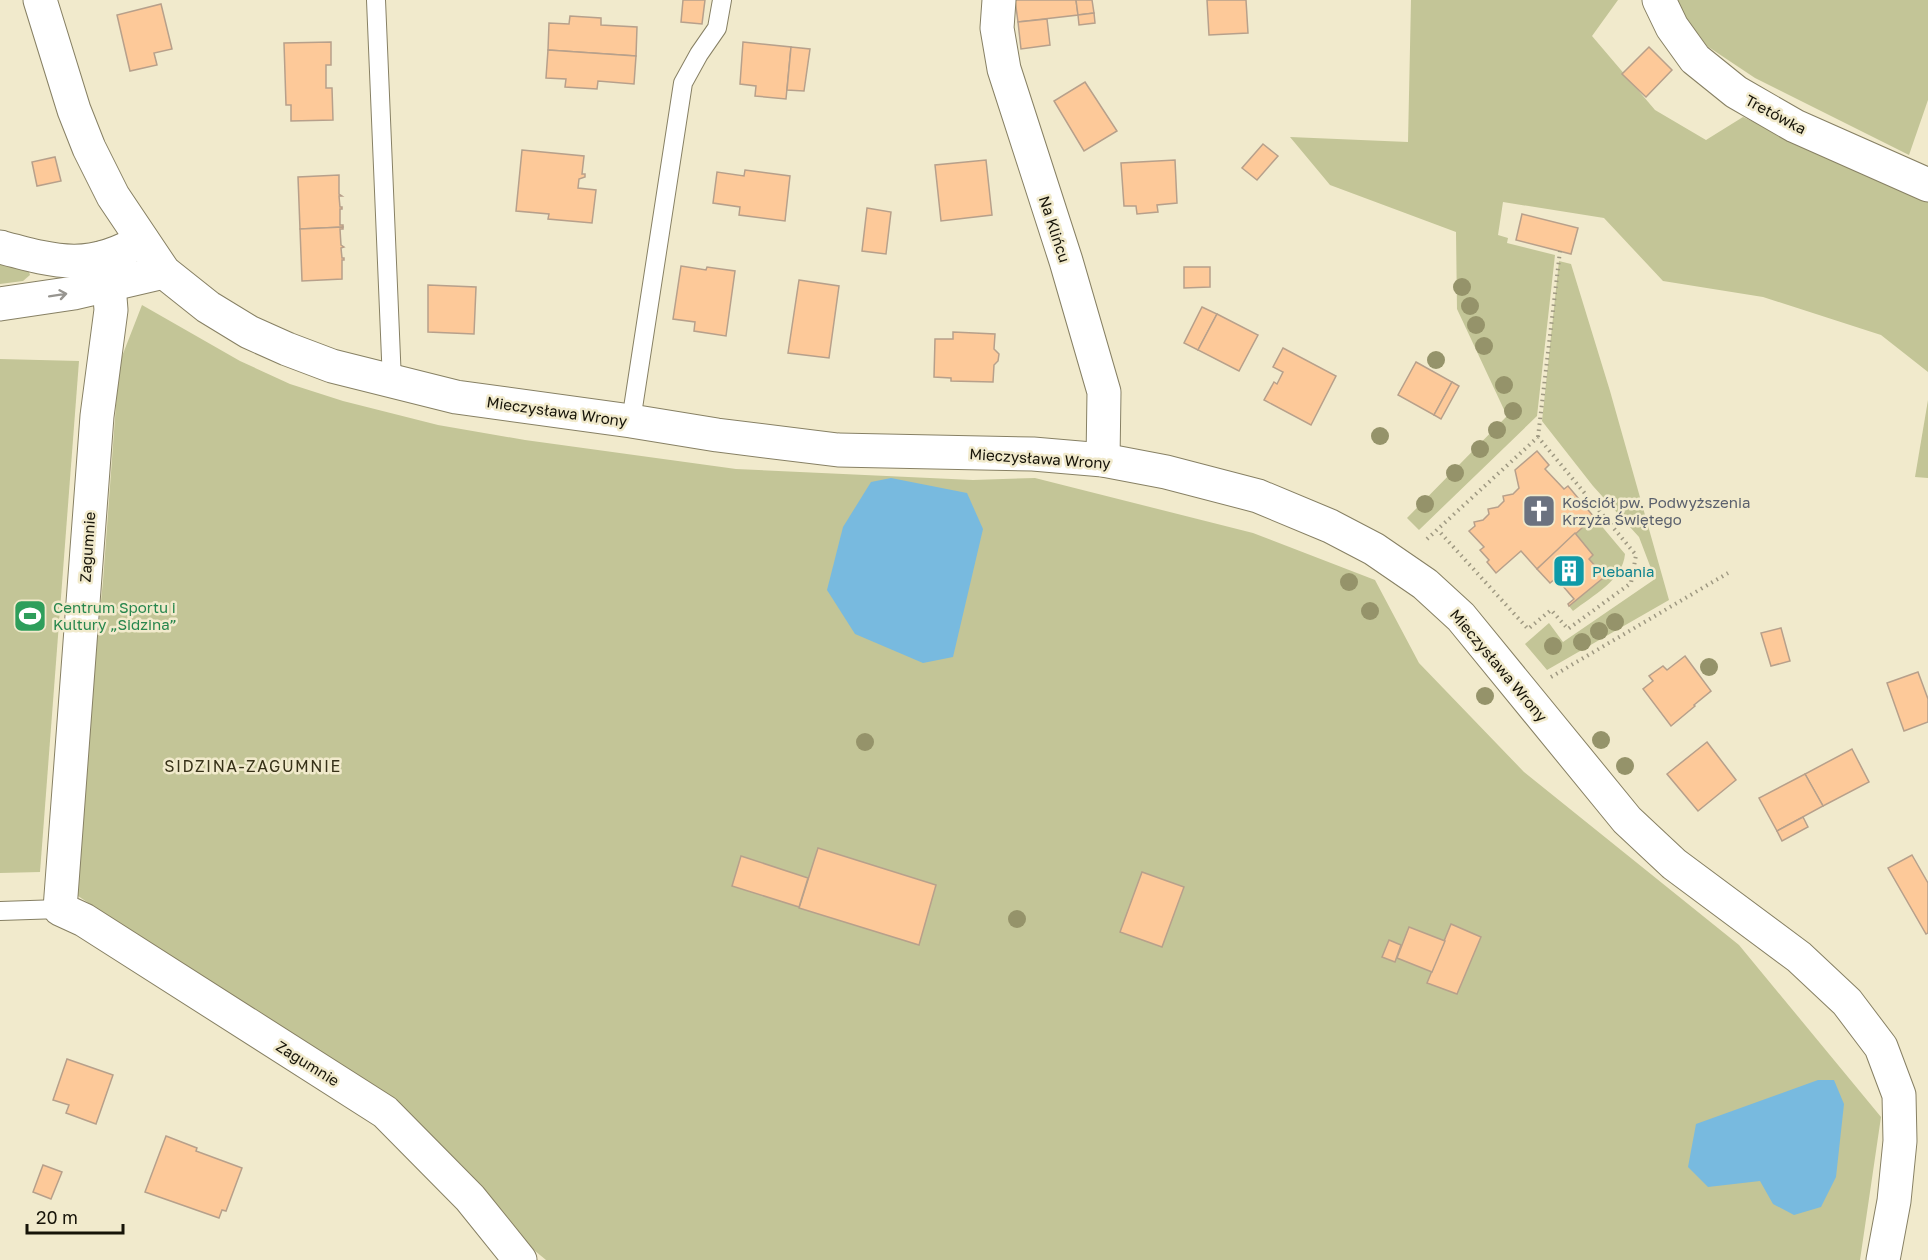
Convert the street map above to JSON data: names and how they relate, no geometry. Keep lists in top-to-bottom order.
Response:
{
  "streets": {
    "street": [
      "Tretówka",
      "Na Klińcu",
      "Mieczysława Wrony",
      "Zagumnie"
    ]
  },
  "crossings": [
    ["Na Klińcu", "Mieczysława Wrony"]
  ],
  "districts": ["SIDZINA-ZAGUMNIE"],
  "places": {
    "church": ["Kościół pw. Podwyższenia Krzyża Świętego"],
    "building": ["Plebania"],
    "sports": ["Centrum Sportu i Kultury „Sidzina”"]
  },
  "scale_bar": "20 m"
}
